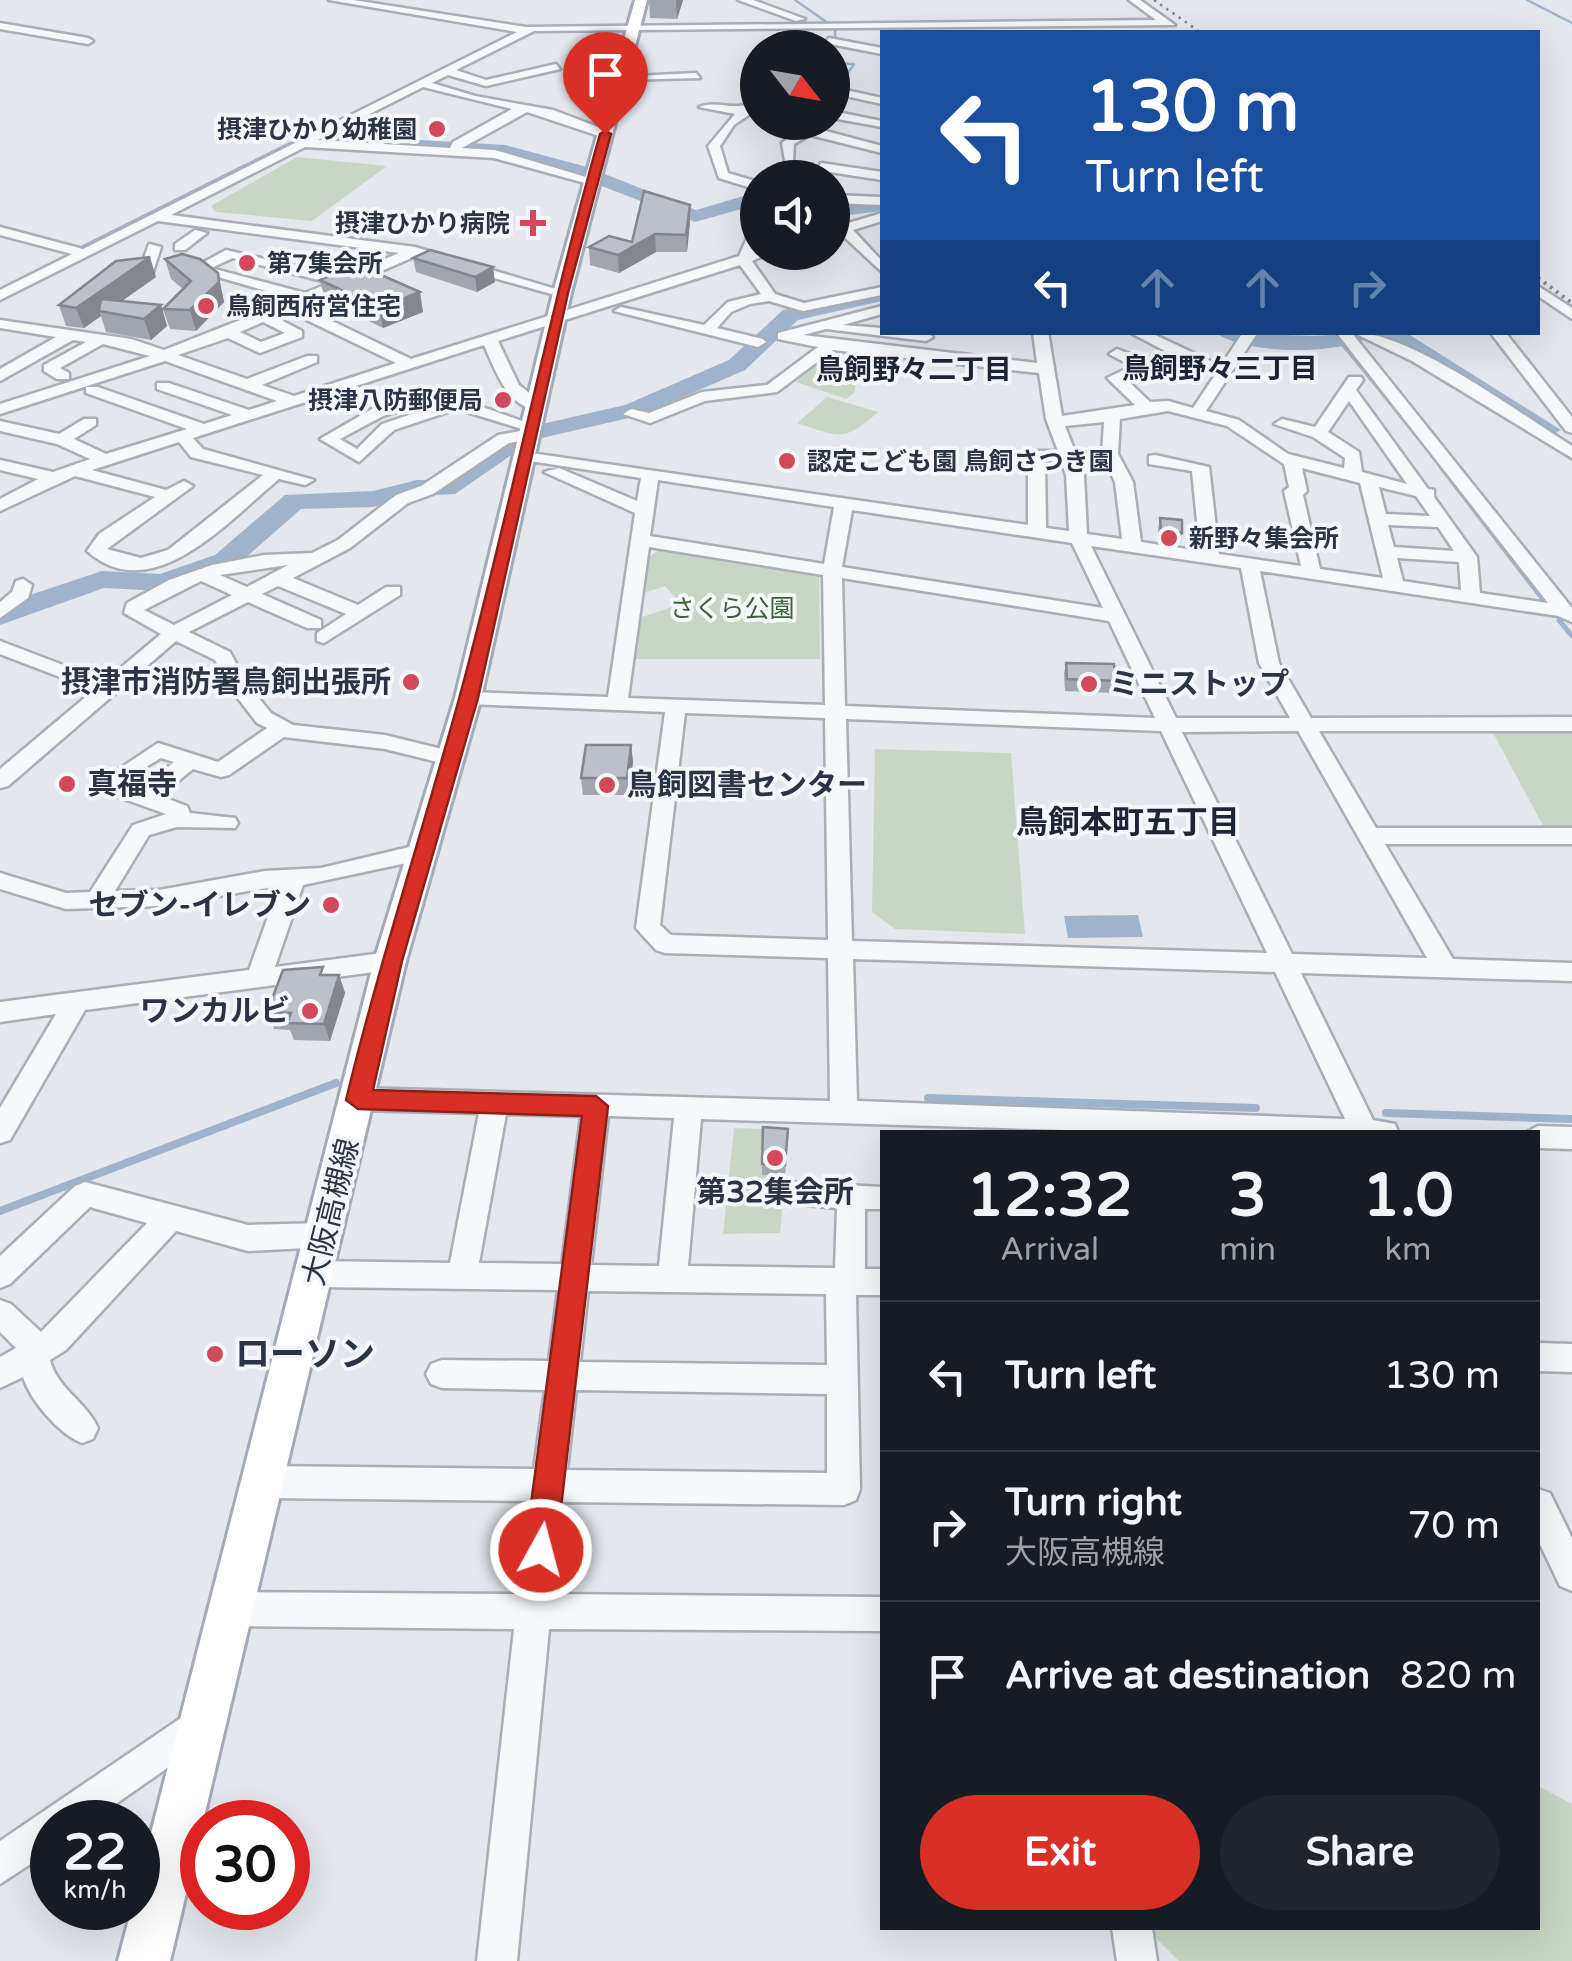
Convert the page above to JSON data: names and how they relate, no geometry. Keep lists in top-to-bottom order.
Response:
{
  "streets": {
    "main road": ["大阪高槻線"]
  },
  "districts": ["鳥飼野々三丁目", "鳥飼野々二丁目", "鳥飼本町五丁目"],
  "parks": ["さくら公園"],
  "places": {
    "other": [
      "摂津ひかり幼稚園",
      "第7集会所",
      "鳥飼西府営住宅",
      "摂津八防郵便局",
      "認定こども園 鳥飼さつき園",
      "新野々集会所",
      "摂津市消防署鳥飼出張所",
      "ミニストップ",
      "真福寺",
      "鳥飼図書センター",
      "セブン-イレブン",
      "ワンカルビ",
      "第32集会所",
      "ローソン"
    ],
    "health": ["摂津ひかり病院"]
  },
  "north": "bottom right",
  "page": {
    "turn": ["130 m", "Turn left"],
    "eta": [
      "12:32",
      "Arrival",
      "3",
      "min",
      "1.0",
      "km"
    ],
    "list": [
      {
        "name": "Turn left",
        "value": "130 m"
      },
      {
        "name": "Turn right",
        "note": "大阪高槻線",
        "value": "70 m"
      },
      {
        "name": "Arrive at destination",
        "value": "820 m"
      }
    ],
    "buttons": ["Exit", "Share"],
    "speed": "22 km/h",
    "limit": "30"
  }
}
